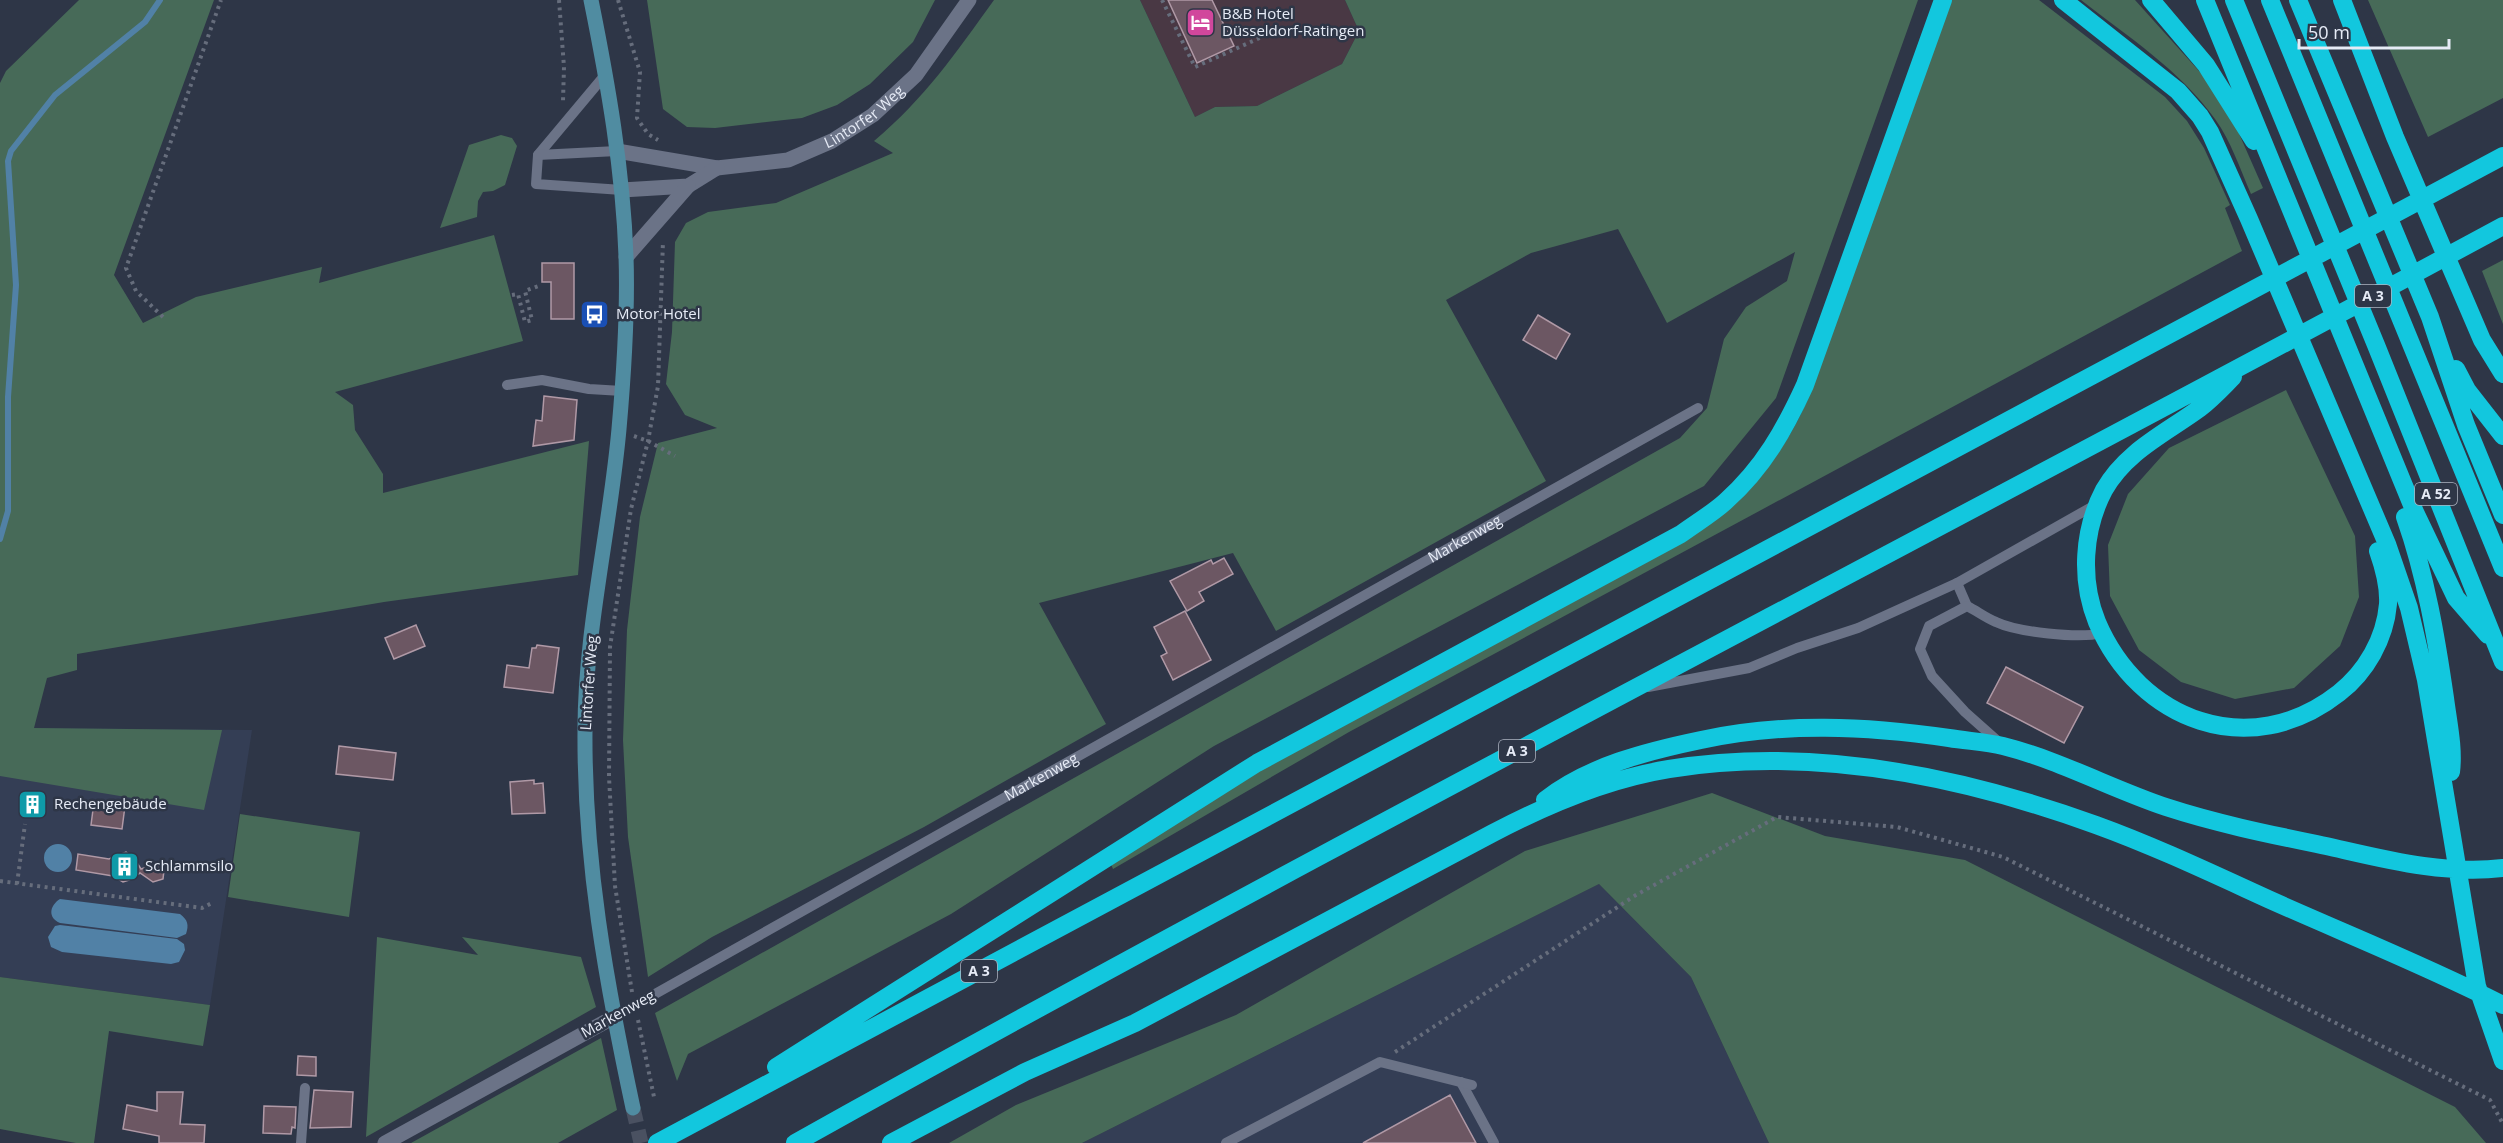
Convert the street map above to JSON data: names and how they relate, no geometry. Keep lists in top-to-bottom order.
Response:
{
  "streets": {
    "highway": ["A 3", "A 52"],
    "main road": ["Lintorfer Weg"],
    "street": ["Markenweg"]
  },
  "crossings": [
    ["Lintorfer Weg", "Markenweg"]
  ],
  "places": {
    "hotel": ["B&B Hotel Düsseldorf-Ratingen"],
    "bus stop": ["Motor Hotel"],
    "building": ["Rechengebäude", "Schlammsilo"]
  },
  "scale_bar": "50 m"
}
